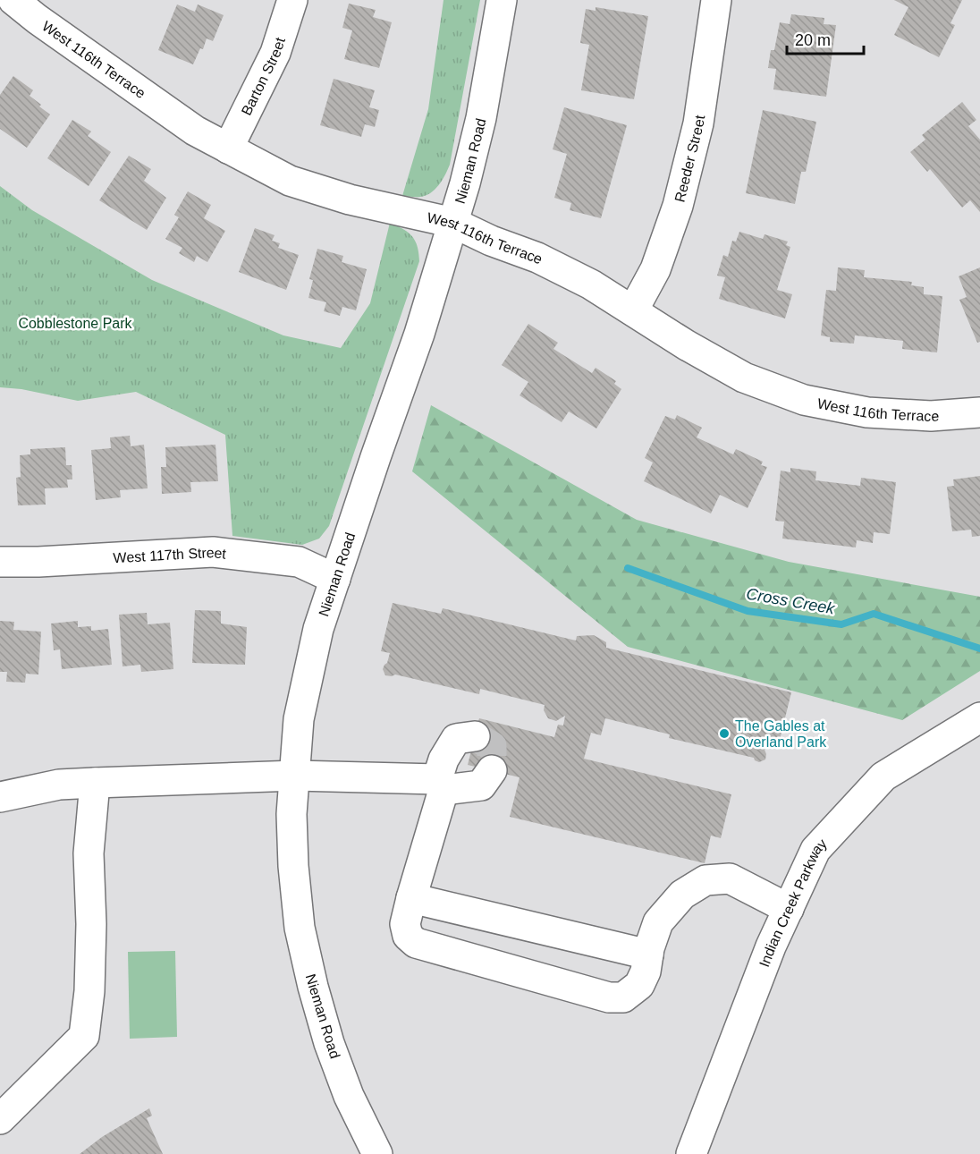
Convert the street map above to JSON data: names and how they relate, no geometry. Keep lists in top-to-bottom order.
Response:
{
  "streets": {
    "street": [
      "West 116th Terrace",
      "Barton Street",
      "Reeder Street",
      "Nieman Road",
      "West 117th Street",
      "Indian Creek Parkway"
    ]
  },
  "crossings": [
    ["West 116th Terrace", "Barton Street"],
    ["West 116th Terrace", "Reeder Street"],
    ["West 116th Terrace", "Nieman Road"],
    ["Nieman Road", "West 117th Street"]
  ],
  "water": ["Cross Creek"],
  "parks": ["Cobblestone Park"],
  "places": ["The Gables at Overland Park"],
  "scale_bar": "20 m"
}
